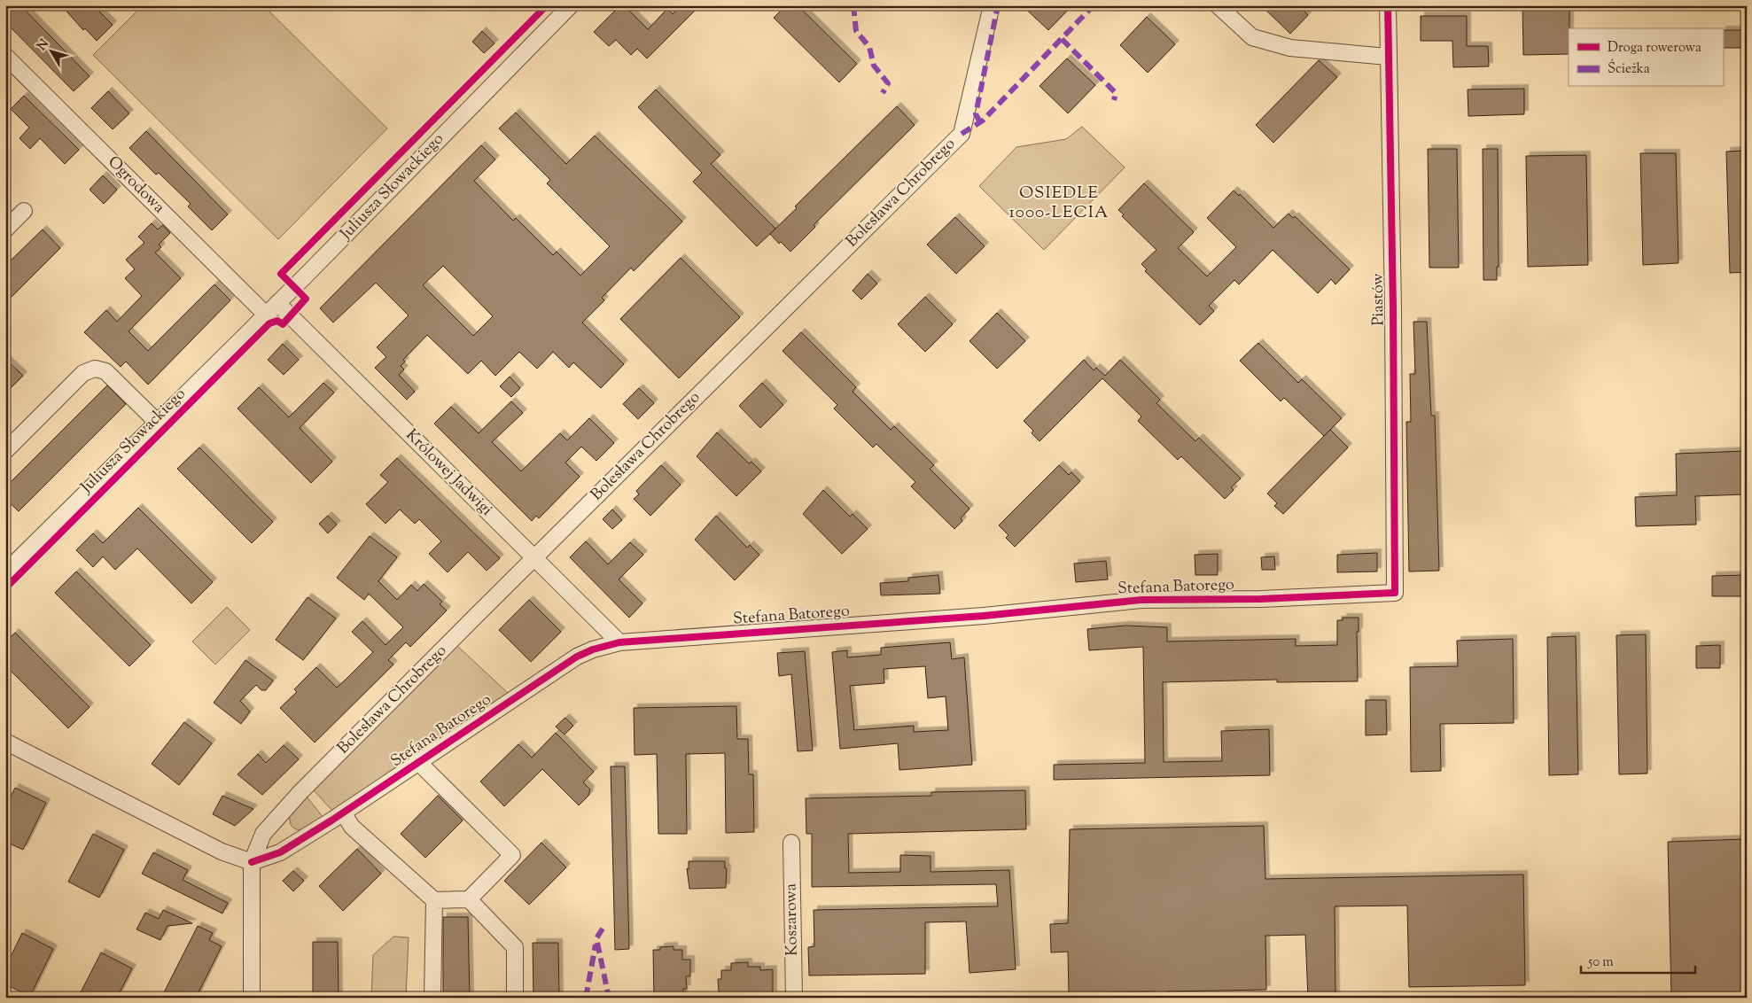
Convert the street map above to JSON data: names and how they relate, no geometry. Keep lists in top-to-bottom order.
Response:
{
  "streets": {
    "street": [
      "Ogrodowa",
      "Juliusza Słowackiego",
      "Bolesława Chrobrego",
      "Piastów",
      "Królowej Jadwigi",
      "Stefana Batorego",
      "Koszarowa"
    ]
  },
  "crossings": [
    ["Ogrodowa", "Juliusza Słowackiego"],
    ["Juliusza Słowackiego", "Królowej Jadwigi"],
    ["Bolesława Chrobrego", "Królowej Jadwigi"],
    ["Bolesława Chrobrego", "Stefana Batorego"],
    ["Piastów", "Stefana Batorego"],
    ["Królowej Jadwigi", "Stefana Batorego"]
  ],
  "districts": ["OSIEDLE 1000-LECIA"],
  "legend": ["Droga rowerowa", "Ścieżka"],
  "scale_bar": "50 m",
  "north": "top left"
}
